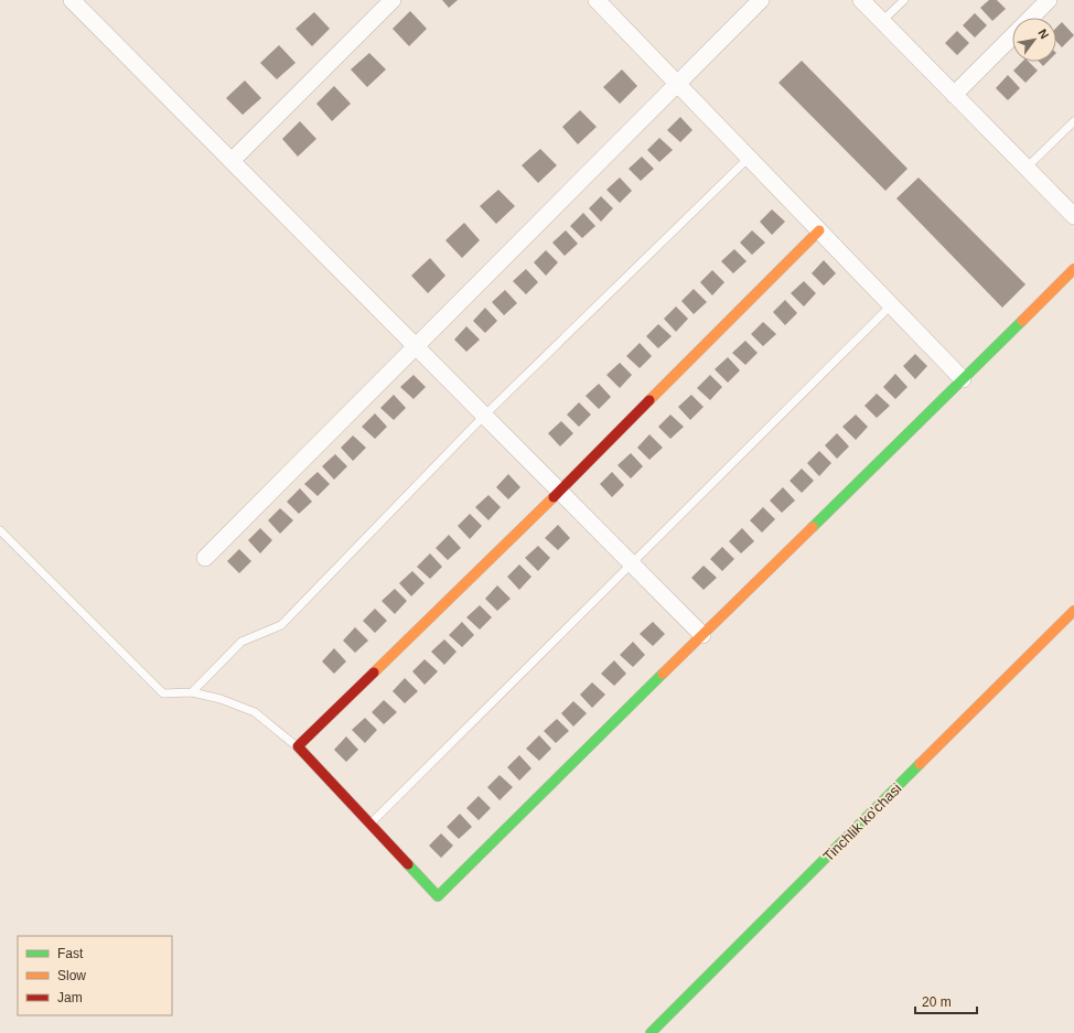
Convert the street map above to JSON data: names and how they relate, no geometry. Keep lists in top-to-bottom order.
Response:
{
  "streets": {
    "street": ["Tinchlik ko'chasi"]
  },
  "legend": ["Fast", "Slow", "Jam"],
  "scale_bar": "20 m",
  "north": "top right"
}
